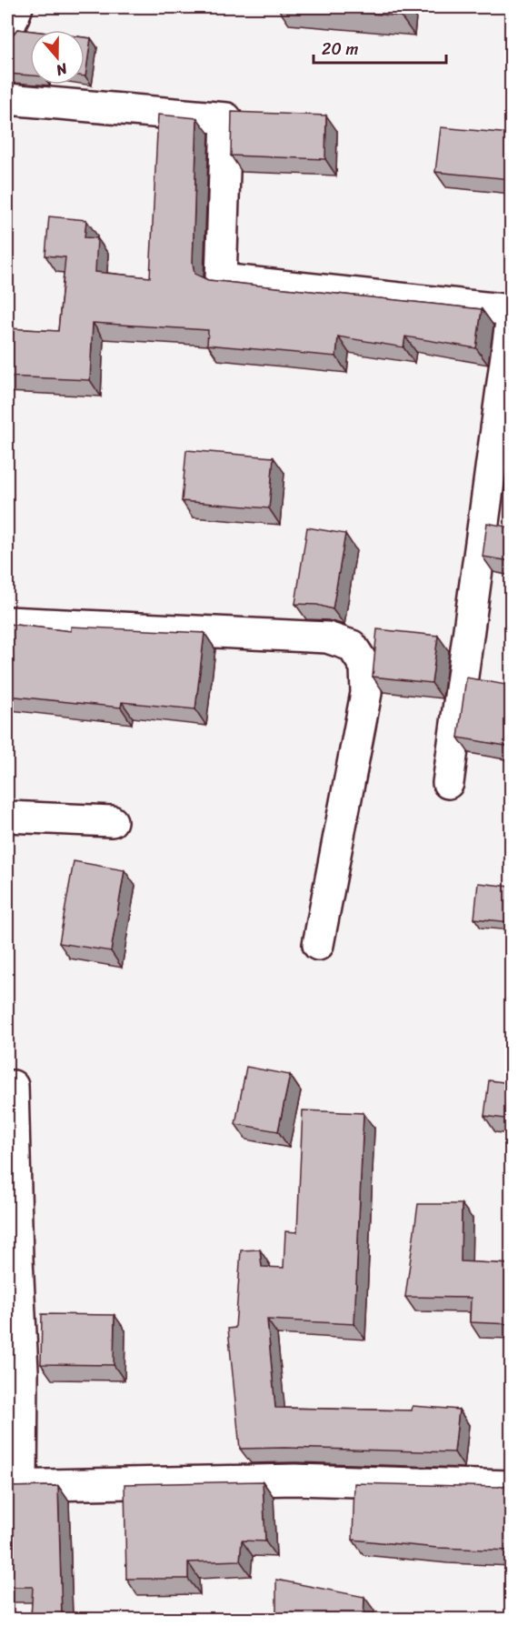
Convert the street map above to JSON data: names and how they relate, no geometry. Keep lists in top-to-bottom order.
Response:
{
  "scale_bar": "20 m",
  "north": "bottom"
}
